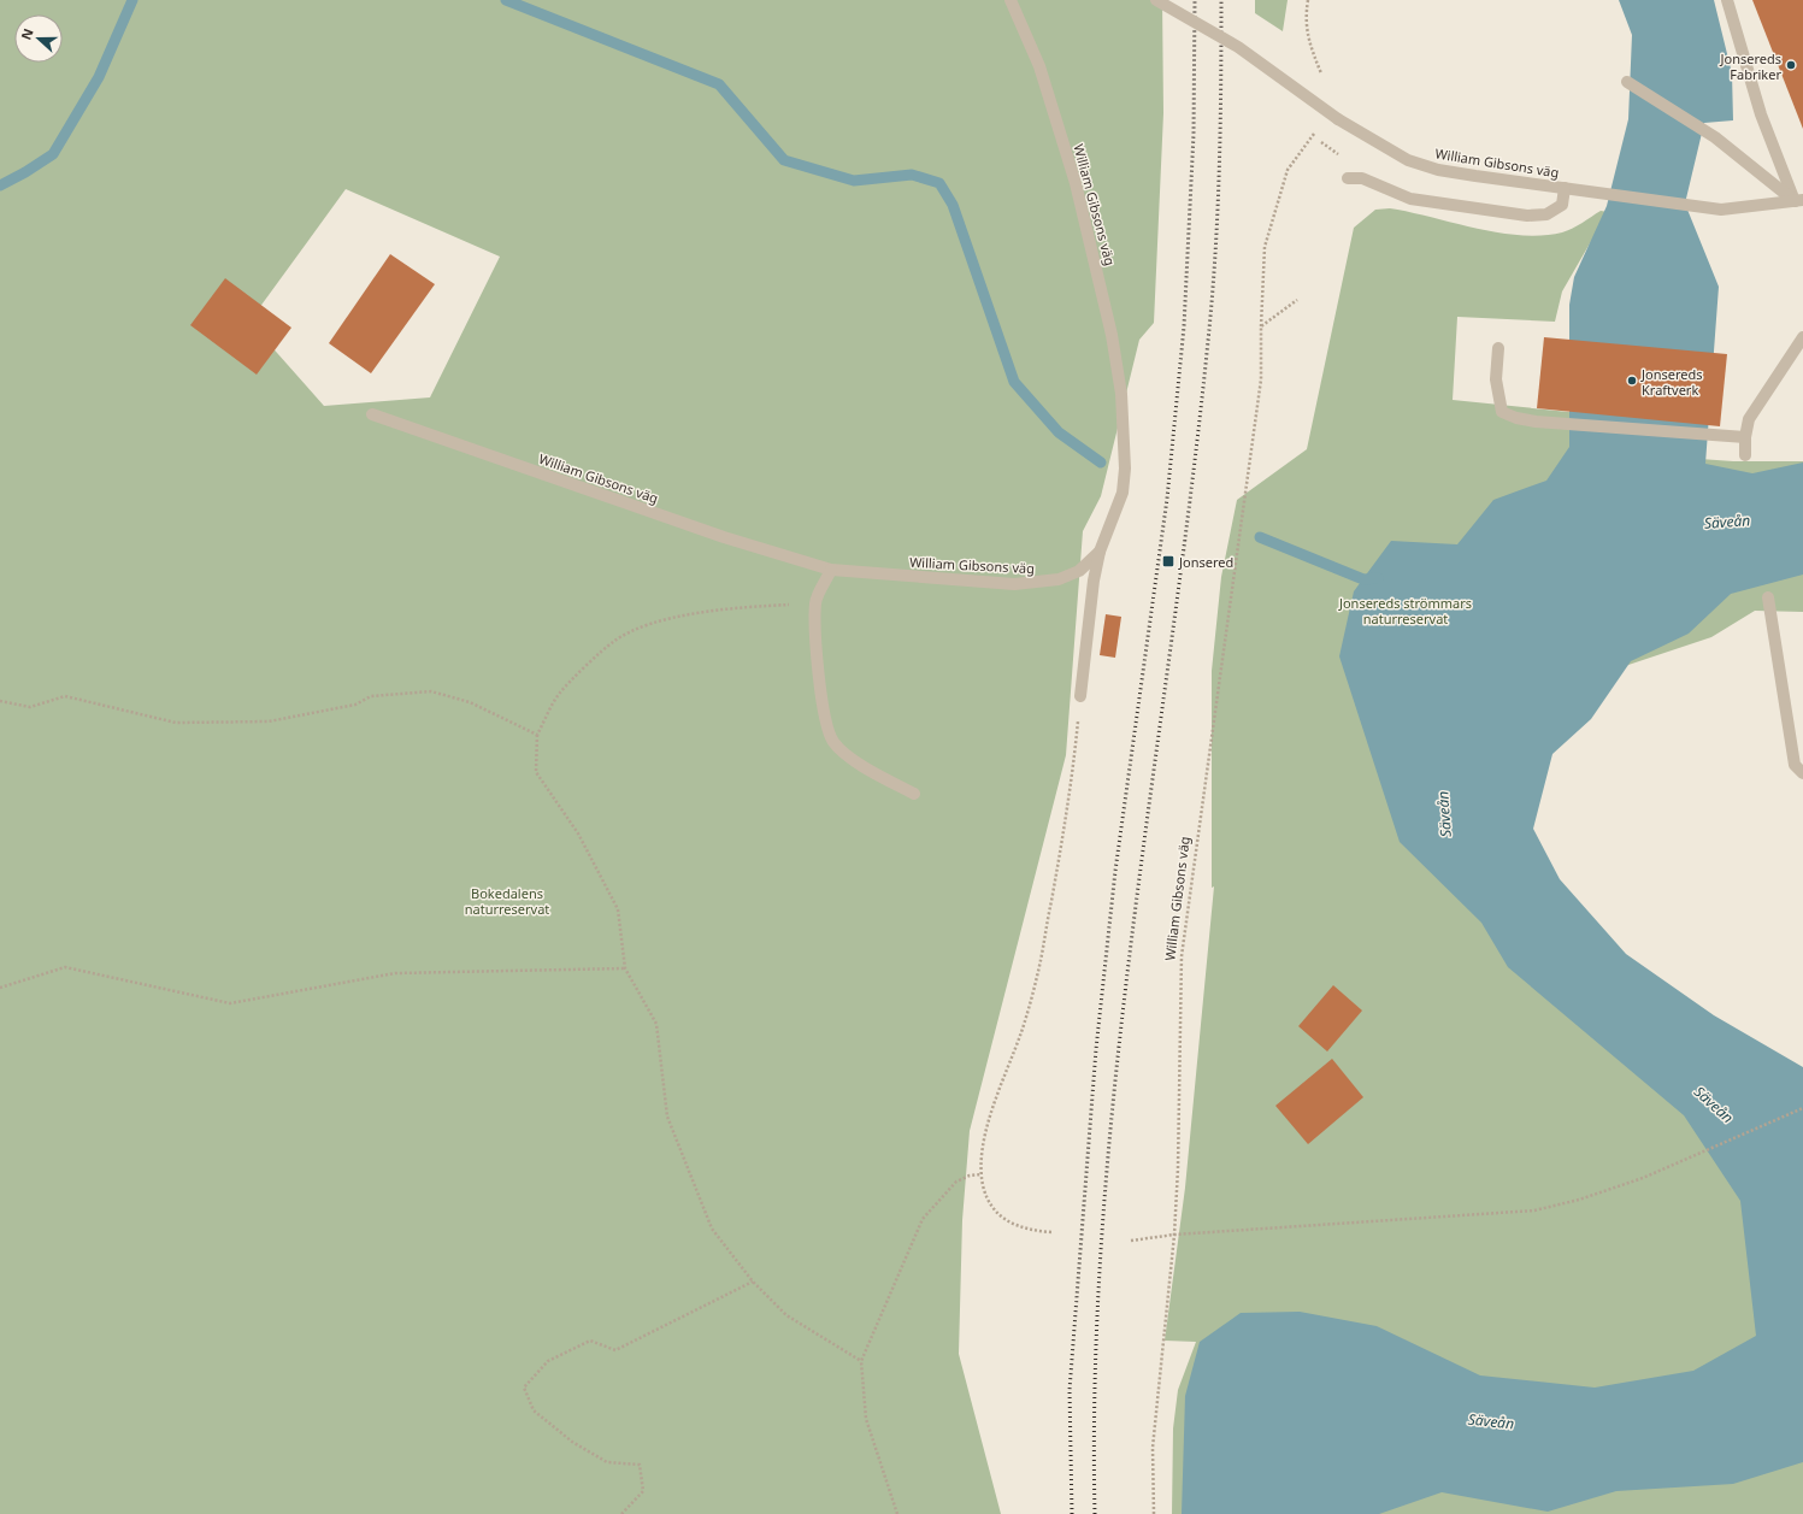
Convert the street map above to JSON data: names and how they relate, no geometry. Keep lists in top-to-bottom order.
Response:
{
  "streets": {
    "street": ["William Gibsons väg"]
  },
  "water": ["Säveån"],
  "parks": ["Jonsereds strömmars naturreservat", "Bokedalens naturreservat"],
  "places": {
    "other": ["Jonsereds Fabriker", "Jonsereds Kraftverk"],
    "transit": ["Jonsered"]
  },
  "north": "left"
}
